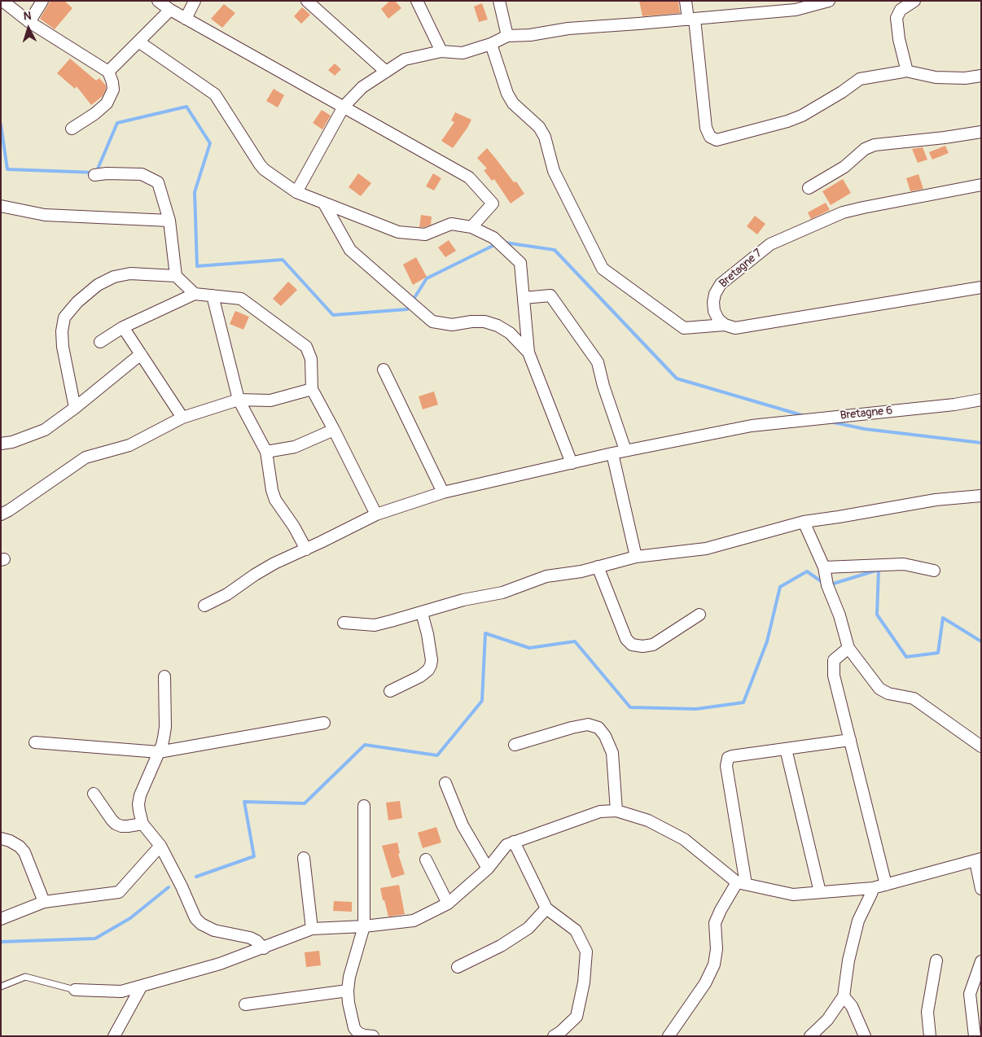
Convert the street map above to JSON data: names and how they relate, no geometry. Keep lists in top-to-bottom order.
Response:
{
  "streets": {
    "street": ["Bretagne 7", "Bretagne 6"]
  },
  "north": "top"
}
